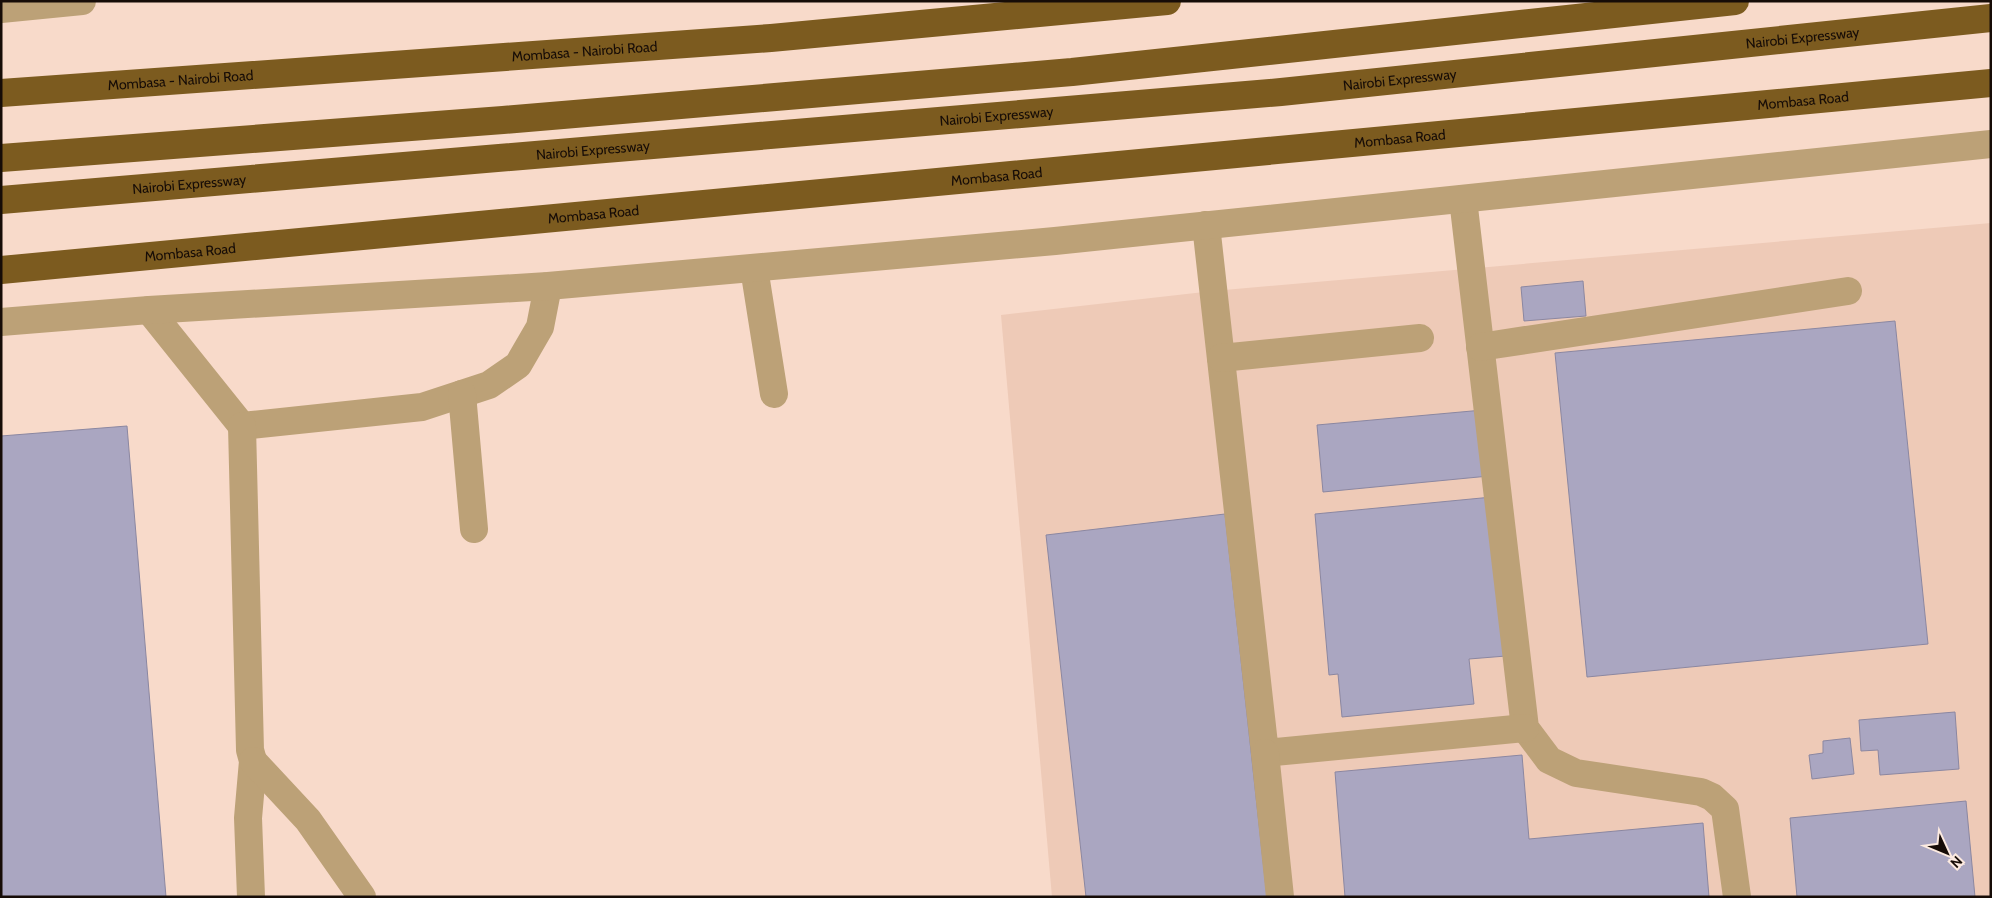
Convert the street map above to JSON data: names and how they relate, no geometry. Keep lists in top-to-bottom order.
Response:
{
  "streets": {
    "highway": ["Nairobi Expressway", "Mombasa - Nairobi Road", "Mombasa Road"]
  },
  "north": "bottom right"
}
